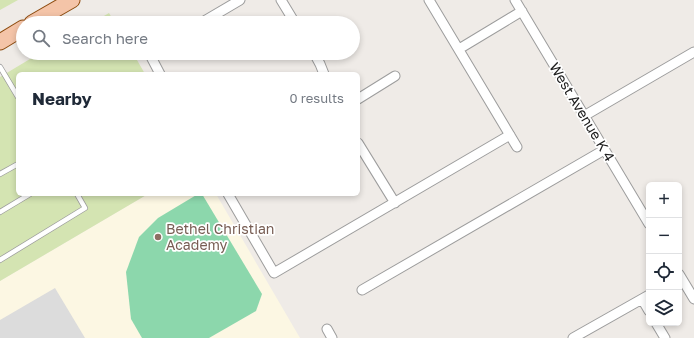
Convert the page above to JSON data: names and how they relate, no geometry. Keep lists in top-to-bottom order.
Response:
{
  "streets": {
    "street": ["West Avenue K 4"]
  },
  "places": ["Bethel Christian Academy"],
  "page": {
    "search": "Search here",
    "heading": ["Nearby", "0 results"],
    "map_buttons": ["+", "−"]
  }
}
